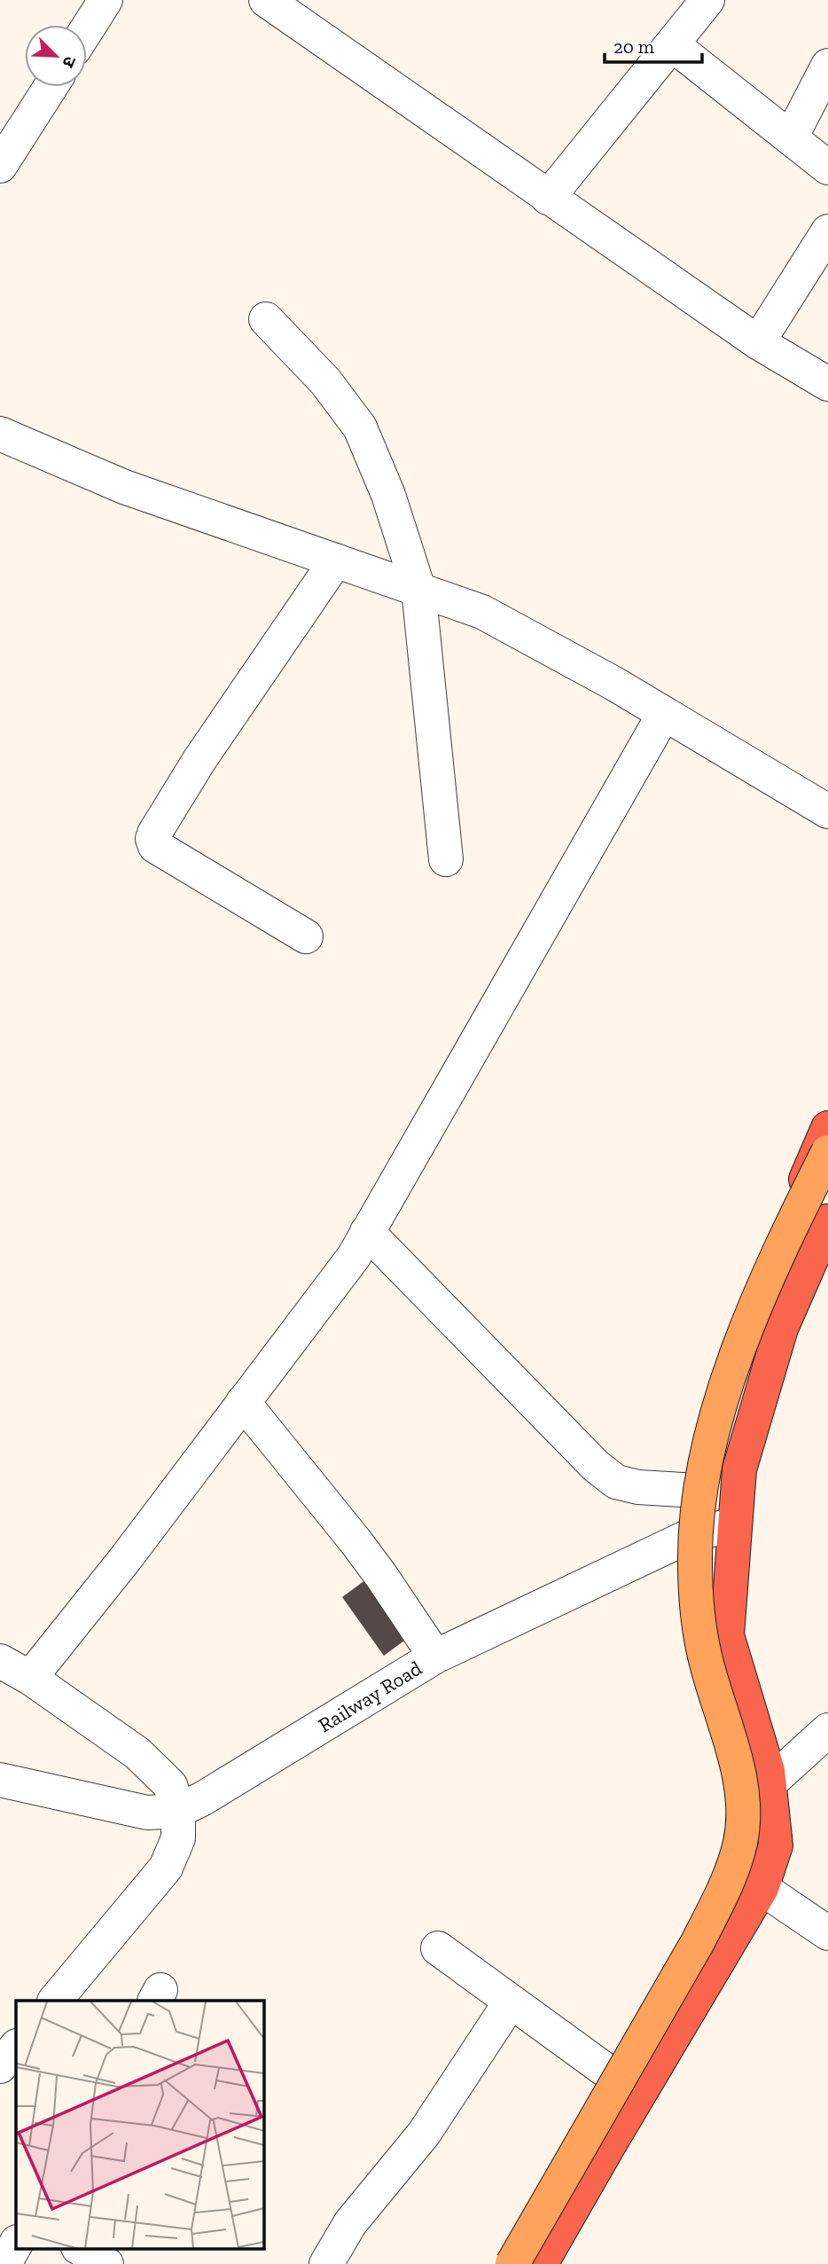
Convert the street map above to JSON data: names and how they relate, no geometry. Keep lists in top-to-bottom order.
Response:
{
  "streets": {
    "street": ["Railway Road"]
  },
  "scale_bar": "20 m",
  "north": "bottom right"
}
